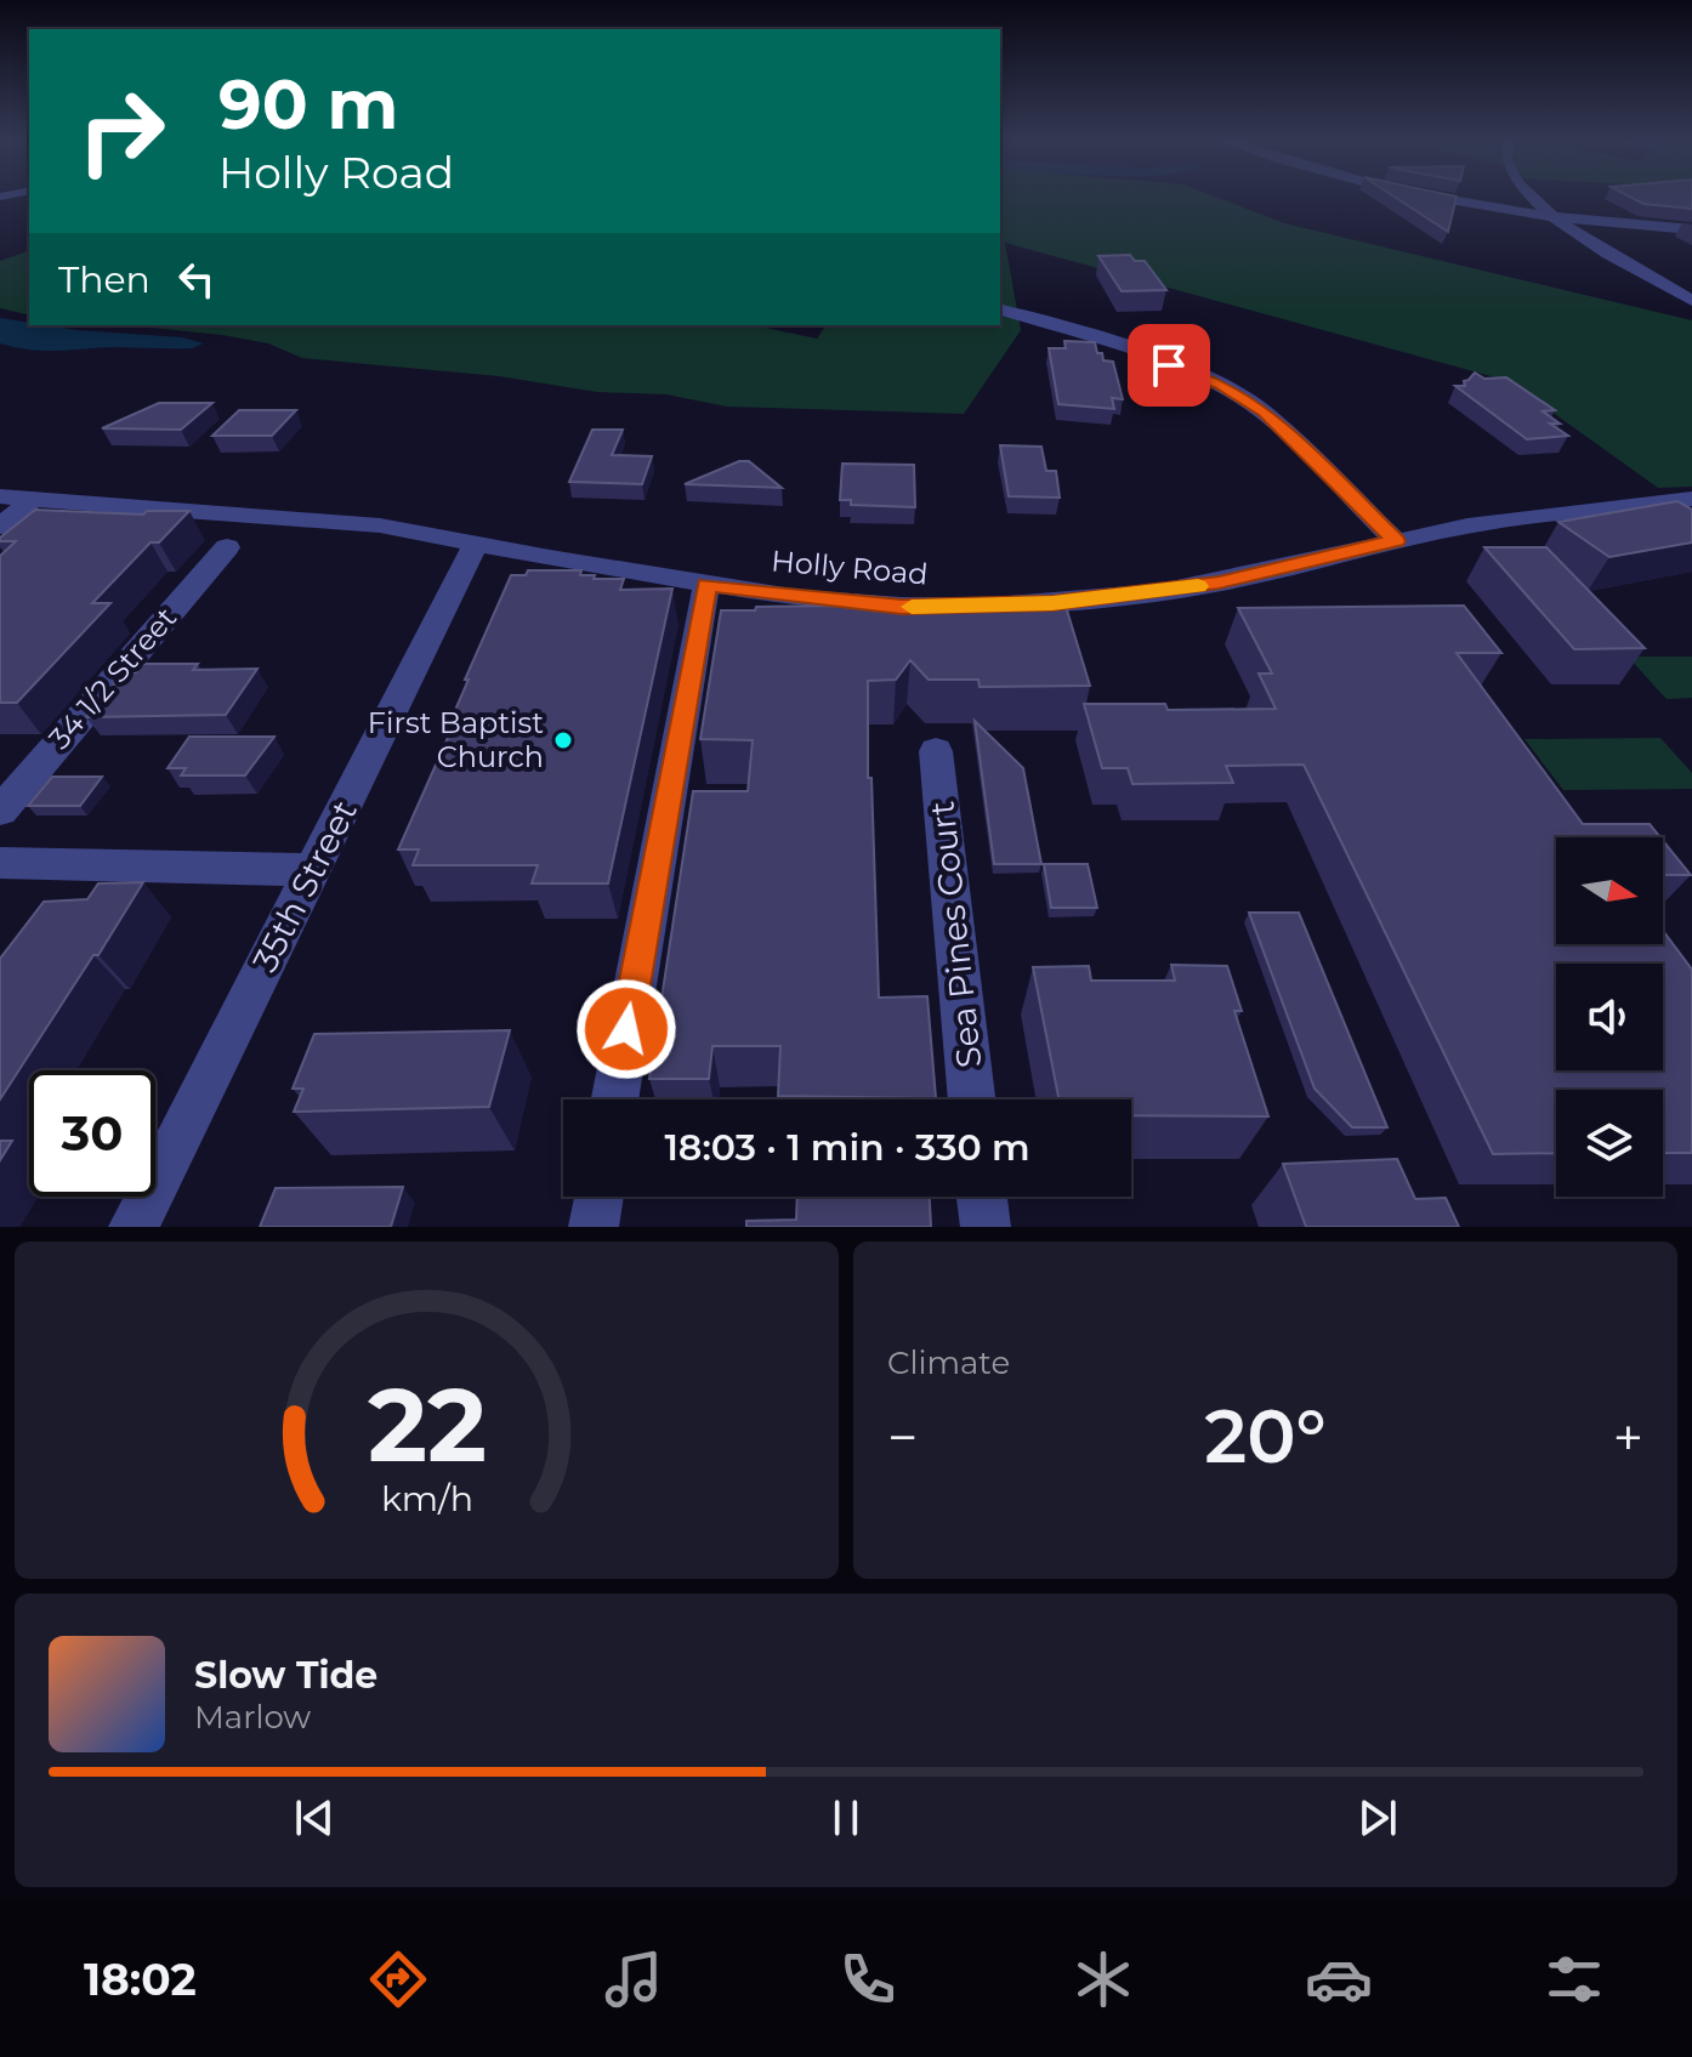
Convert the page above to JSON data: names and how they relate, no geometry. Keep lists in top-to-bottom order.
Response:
{
  "streets": {
    "street": [
      "Holly Road",
      "34 1/2 Street",
      "35th Street",
      "Sea Pines Court"
    ]
  },
  "crossings": [
    ["Holly Road", "35th Street"]
  ],
  "places": ["First Baptist Church"],
  "north": "right",
  "page": {
    "turn": ["90 m", "Holly Road"],
    "then": "Then",
    "limit": "30",
    "trip": "18:03 · 1 min · 330 m",
    "tile": "Climate",
    "heat": ["−", "20°", "+"],
    "song": ["Slow Tide", "Marlow"],
    "tabs": "18:02",
    "gauge": ["22", "km/h"]
  }
}
